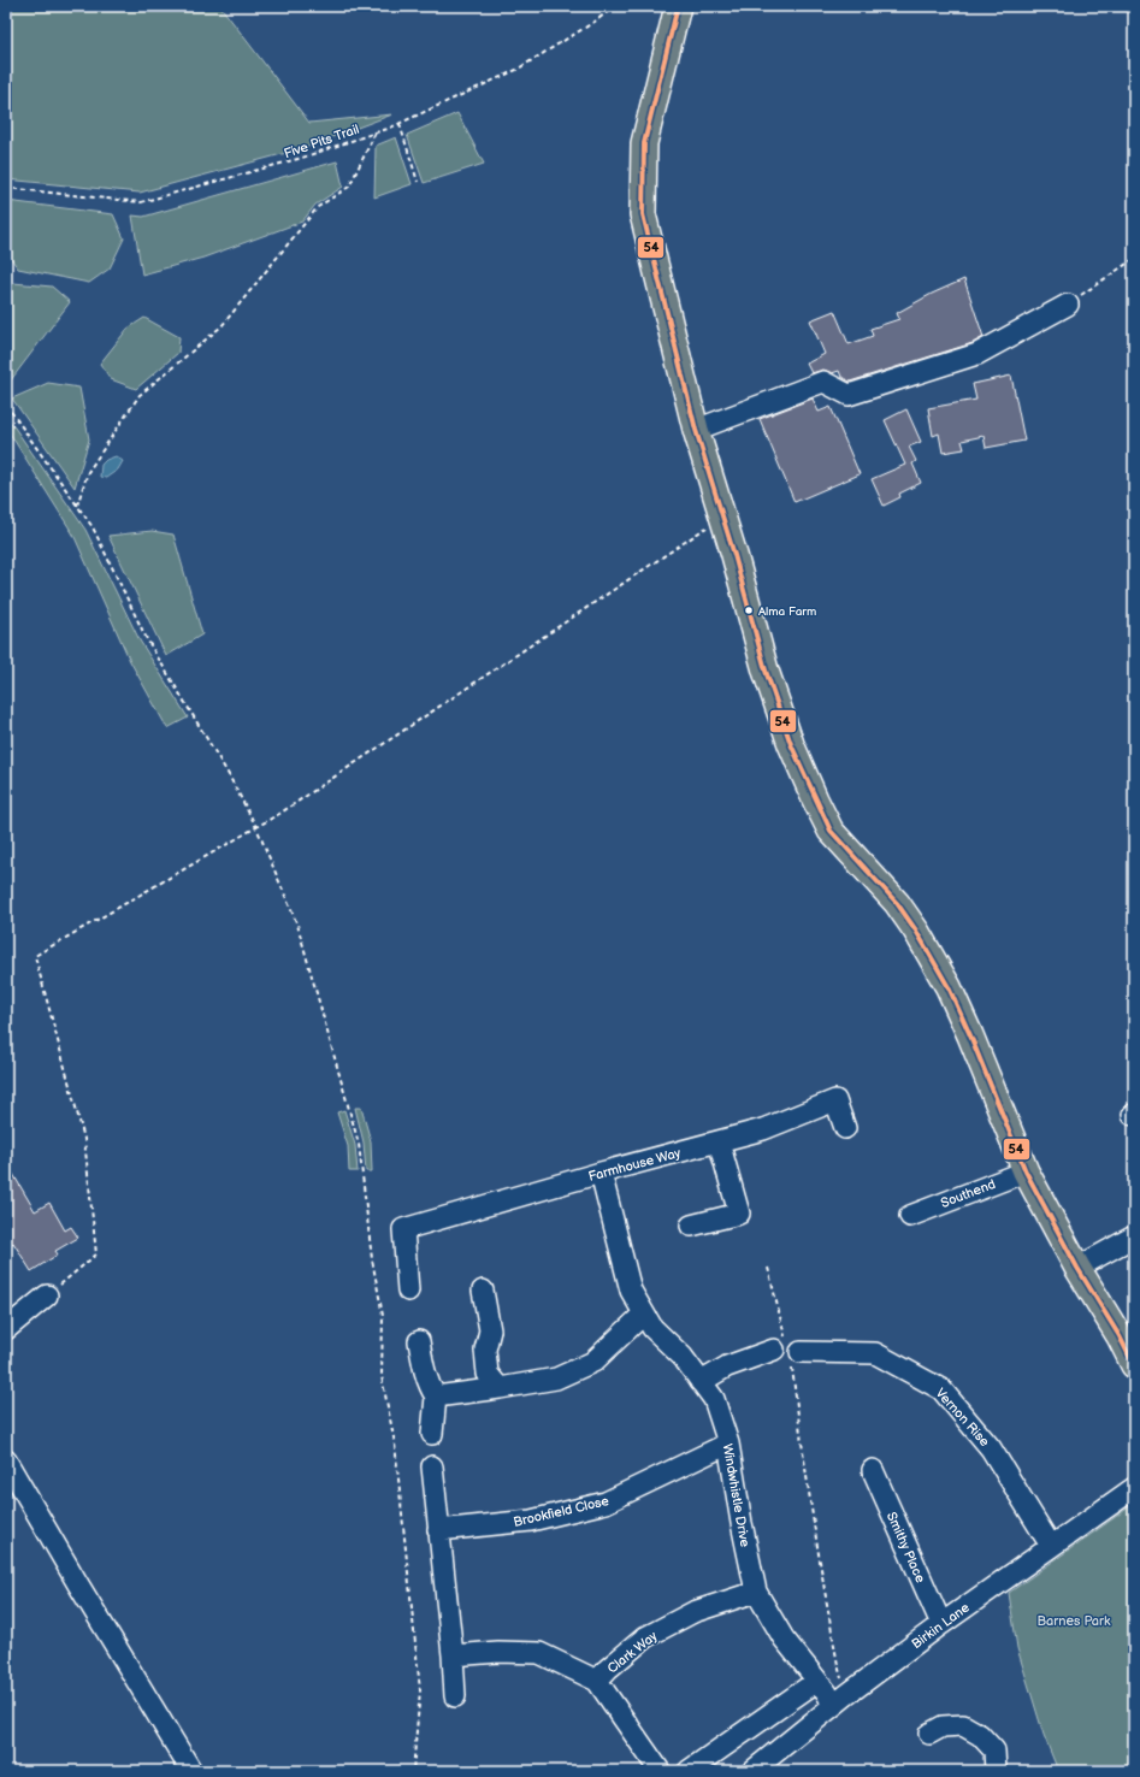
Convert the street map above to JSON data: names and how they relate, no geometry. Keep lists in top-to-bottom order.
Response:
{
  "streets": {
    "street": [
      "Farmhouse Way",
      "Southend",
      "Vernon Rise",
      "Windwhistle Drive",
      "Brookfield Close",
      "Smithy Place",
      "Birkin Lane",
      "Clark Way"
    ],
    "path": ["Five Pits Trail"]
  },
  "crossings": [
    ["Farmhouse Way", "Windwhistle Drive"],
    ["Vernon Rise", "Birkin Lane"],
    ["Windwhistle Drive", "Brookfield Close"],
    ["Windwhistle Drive", "Birkin Lane"],
    ["Windwhistle Drive", "Clark Way"],
    ["Smithy Place", "Birkin Lane"]
  ],
  "parks": ["Barnes Park"],
  "places": ["Alma Farm"],
  "lines": ["transit line 54"]
}
